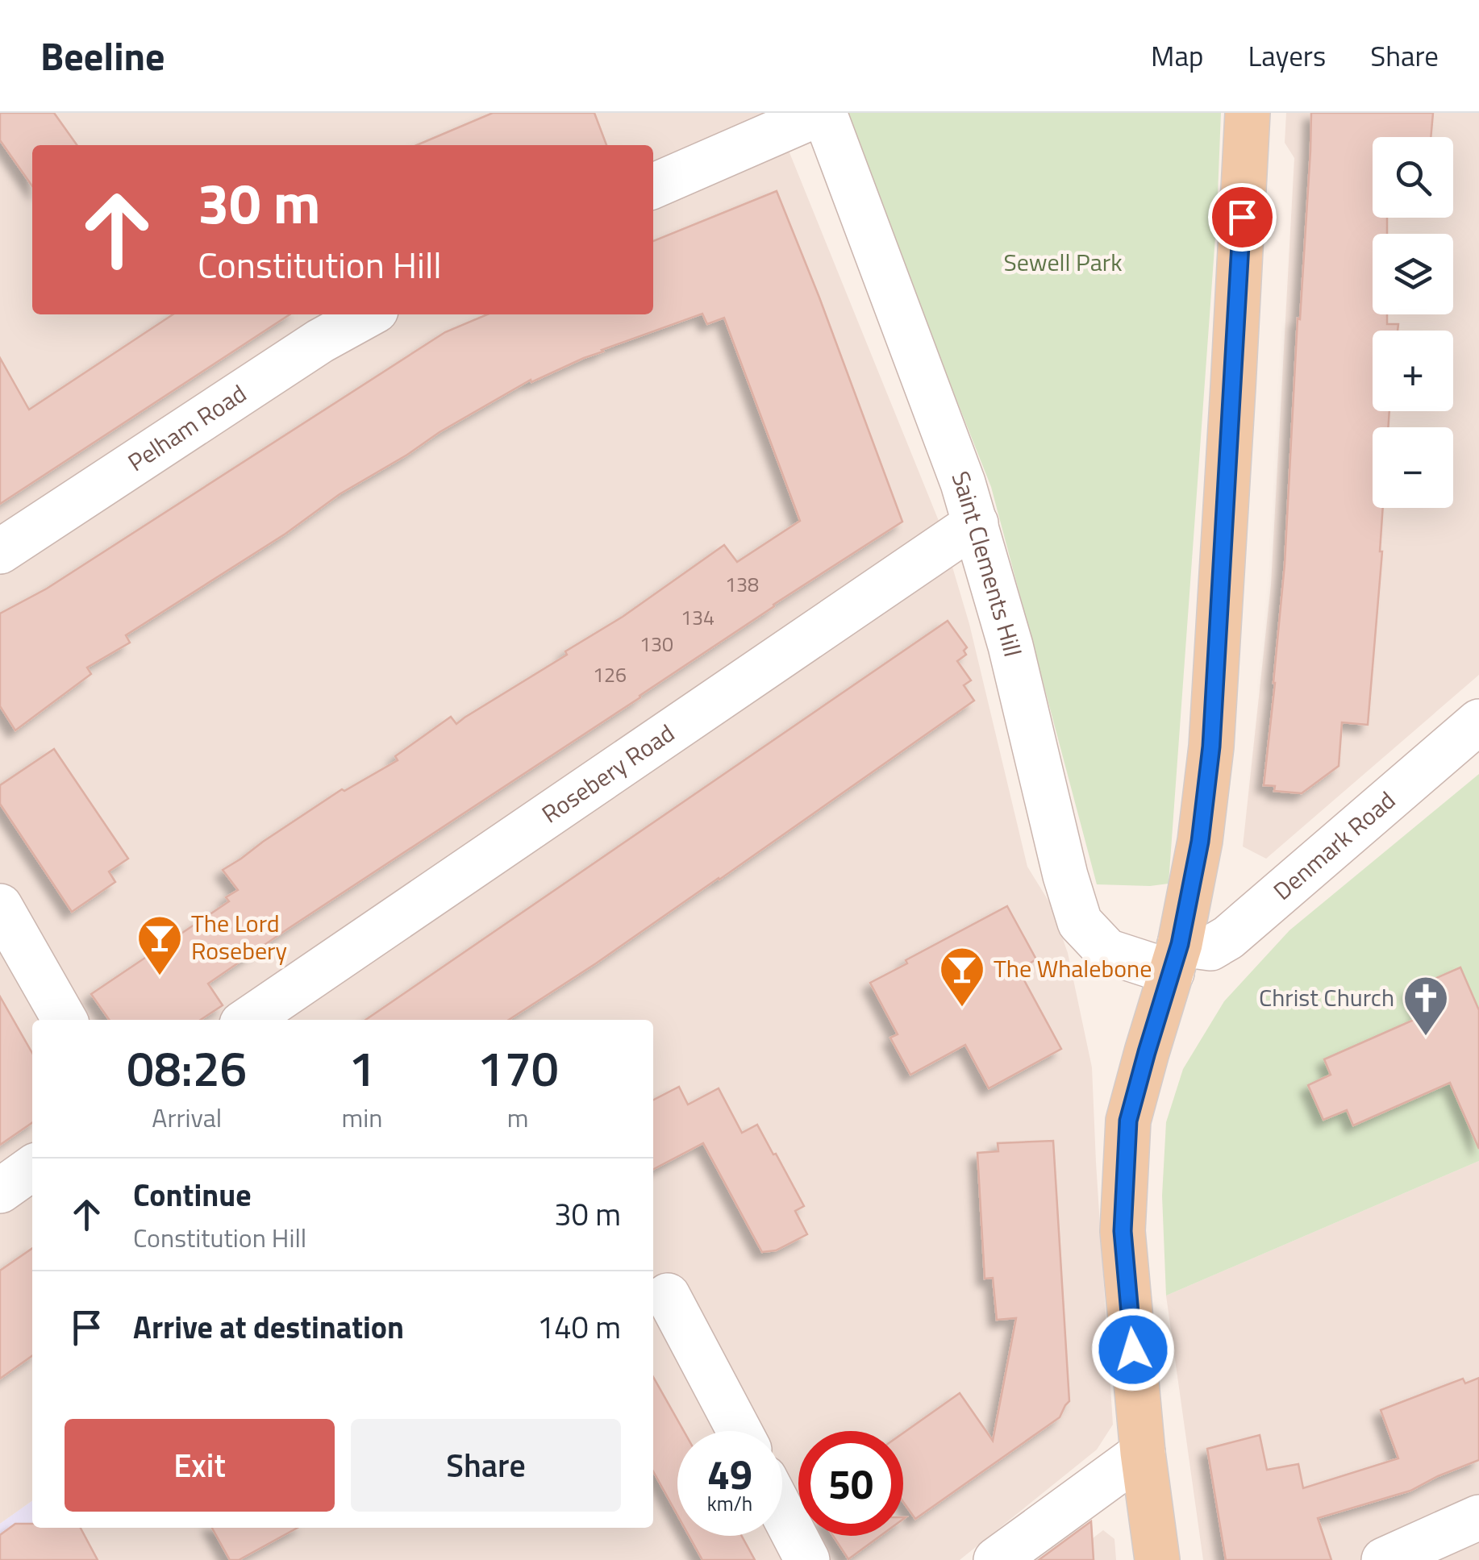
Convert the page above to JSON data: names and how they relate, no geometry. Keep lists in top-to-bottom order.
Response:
{
  "streets": {
    "street": [
      "Pelham Road",
      "Saint Clements Hill",
      "Rosebery Road",
      "Denmark Road"
    ]
  },
  "crossings": [
    ["Saint Clements Hill", "Rosebery Road"],
    ["Saint Clements Hill", "Denmark Road"]
  ],
  "parks": ["Sewell Park"],
  "places": {
    "bar": ["The Lord Rosebery", "The Whalebone"],
    "church": ["Christ Church"]
  },
  "house_numbers": [
    "138",
    "134",
    "130",
    "126"
  ],
  "page": {
    "header": "Beeline",
    "nav": ["Map", "Layers", "Share"],
    "map_buttons": ["+", "−"],
    "turn": ["30 m", "Constitution Hill"],
    "eta": [
      "08:26",
      "Arrival",
      "1",
      "min",
      "170",
      "m"
    ],
    "list": [
      {
        "name": "Continue",
        "note": "Constitution Hill",
        "value": "30 m"
      },
      {
        "name": "Arrive at destination",
        "value": "140 m"
      }
    ],
    "buttons": ["Exit", "Share"],
    "speed": "49 km/h",
    "limit": "50"
  }
}
